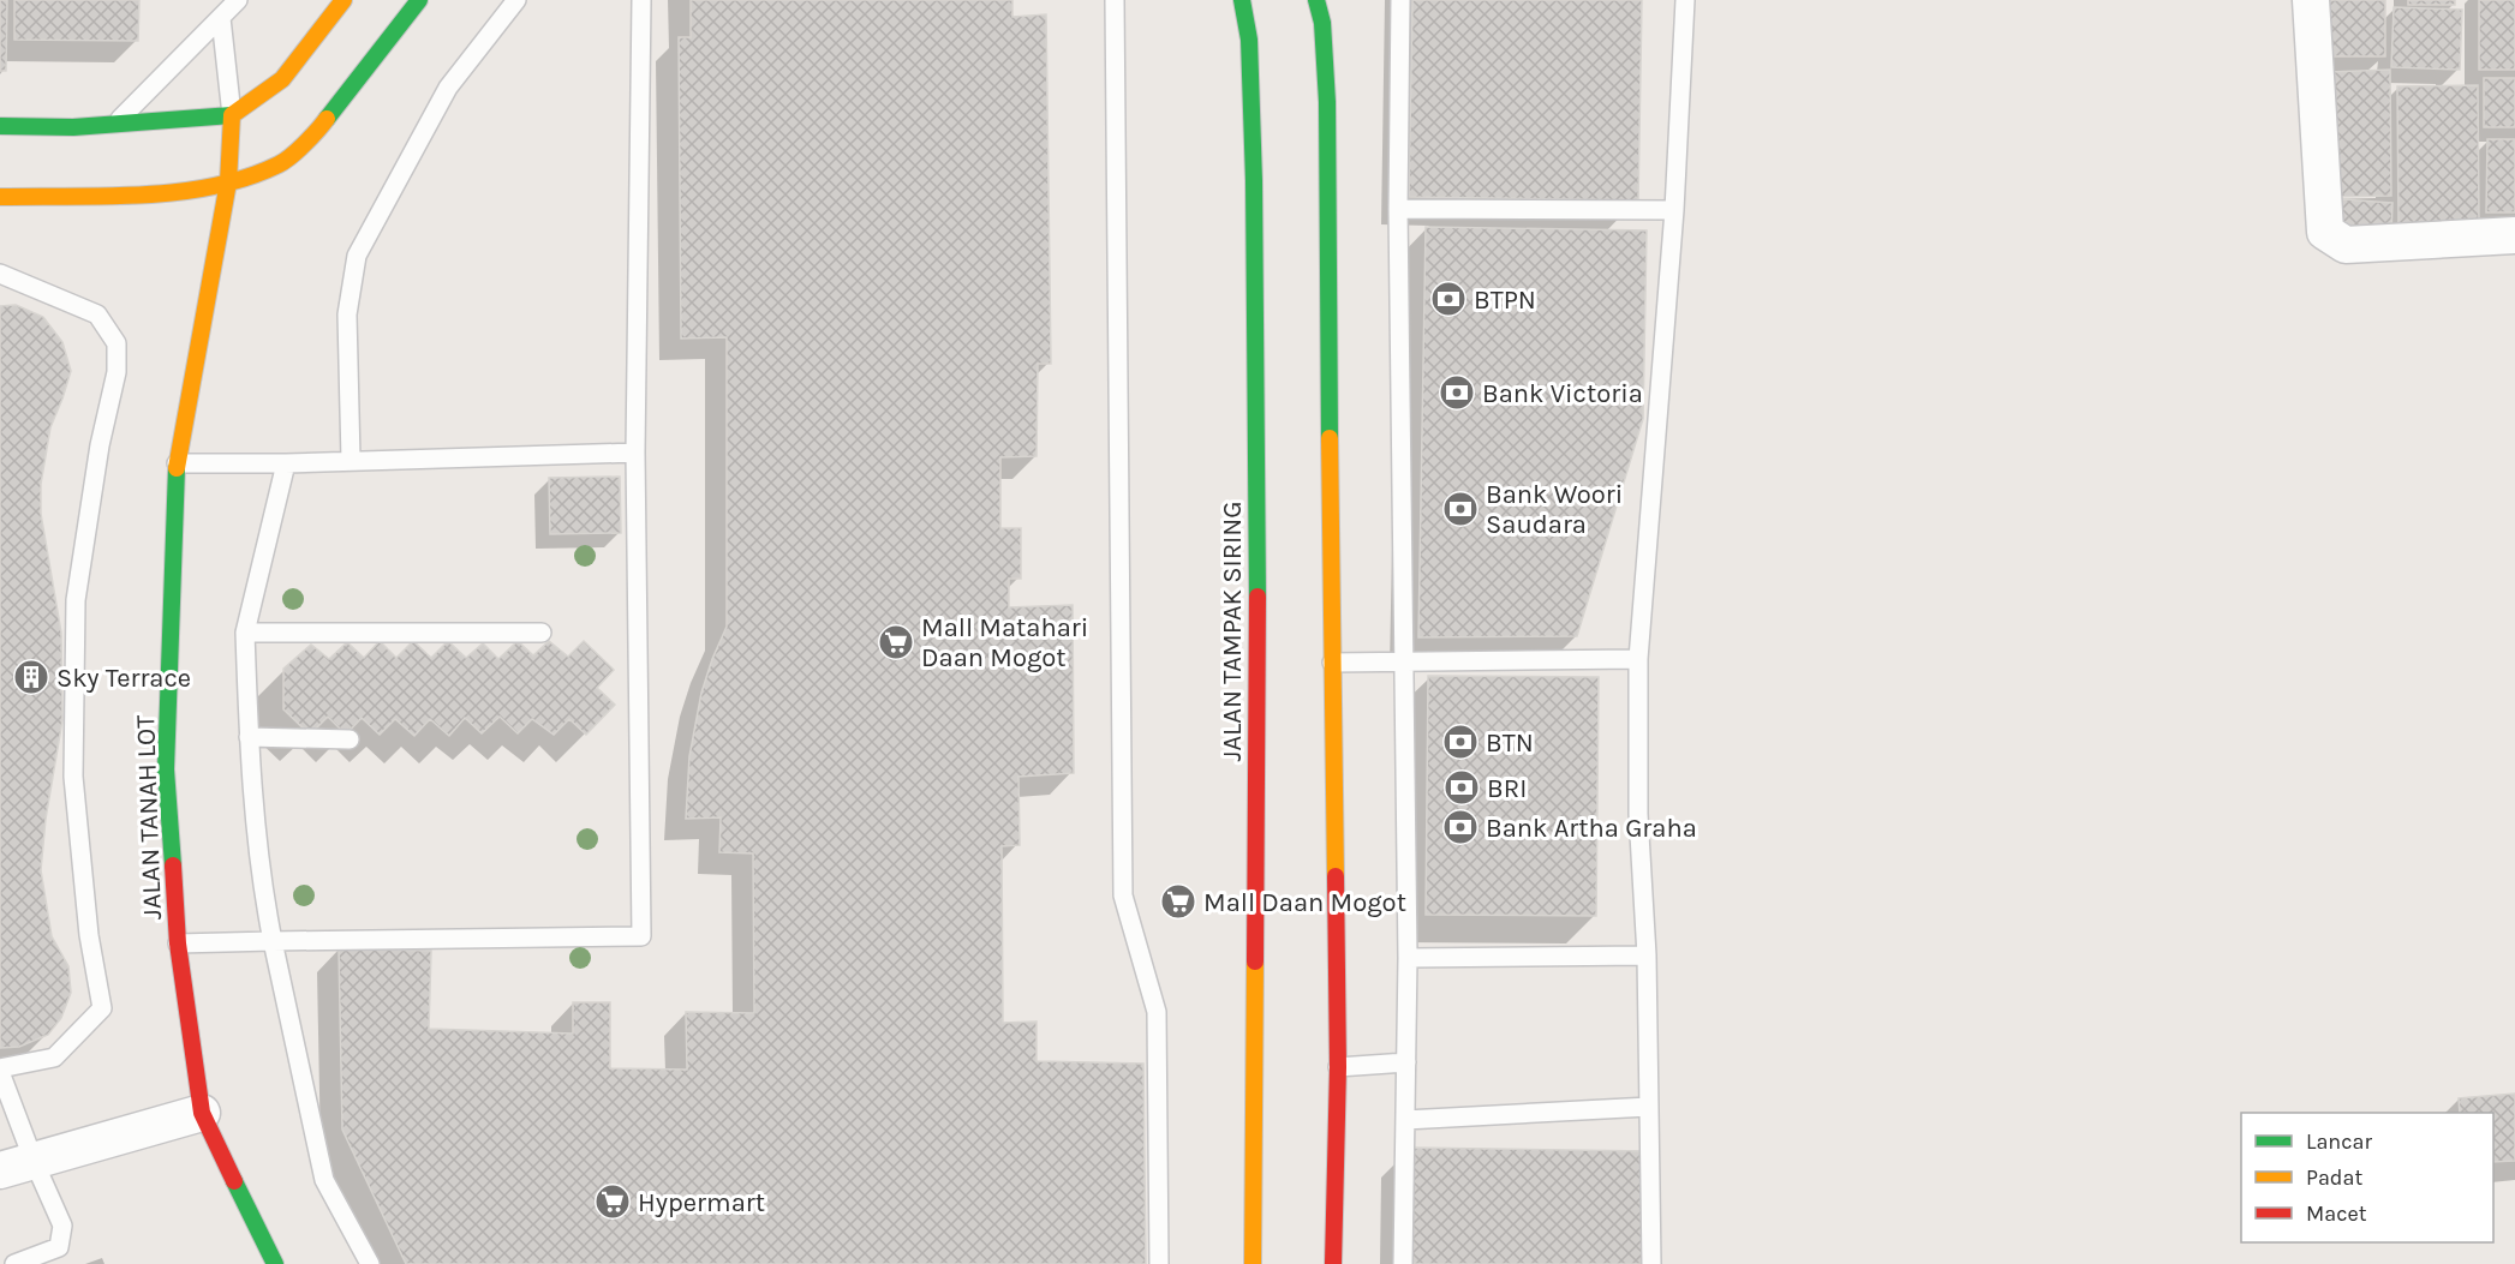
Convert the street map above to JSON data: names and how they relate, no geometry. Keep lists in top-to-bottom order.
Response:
{
  "streets": {
    "main road": ["JALAN TAMPAK SIRING", "JALAN TANAH LOT"]
  },
  "places": {
    "bank": [
      "BTPN",
      "Bank Victoria",
      "Bank Woori Saudara",
      "BTN",
      "BRI",
      "Bank Artha Graha"
    ],
    "supermarket": ["Mall Matahari Daan Mogot", "Mall Daan Mogot", "Hypermart"],
    "building": ["Sky Terrace"]
  },
  "legend": ["Lancar", "Padat", "Macet"]
}
